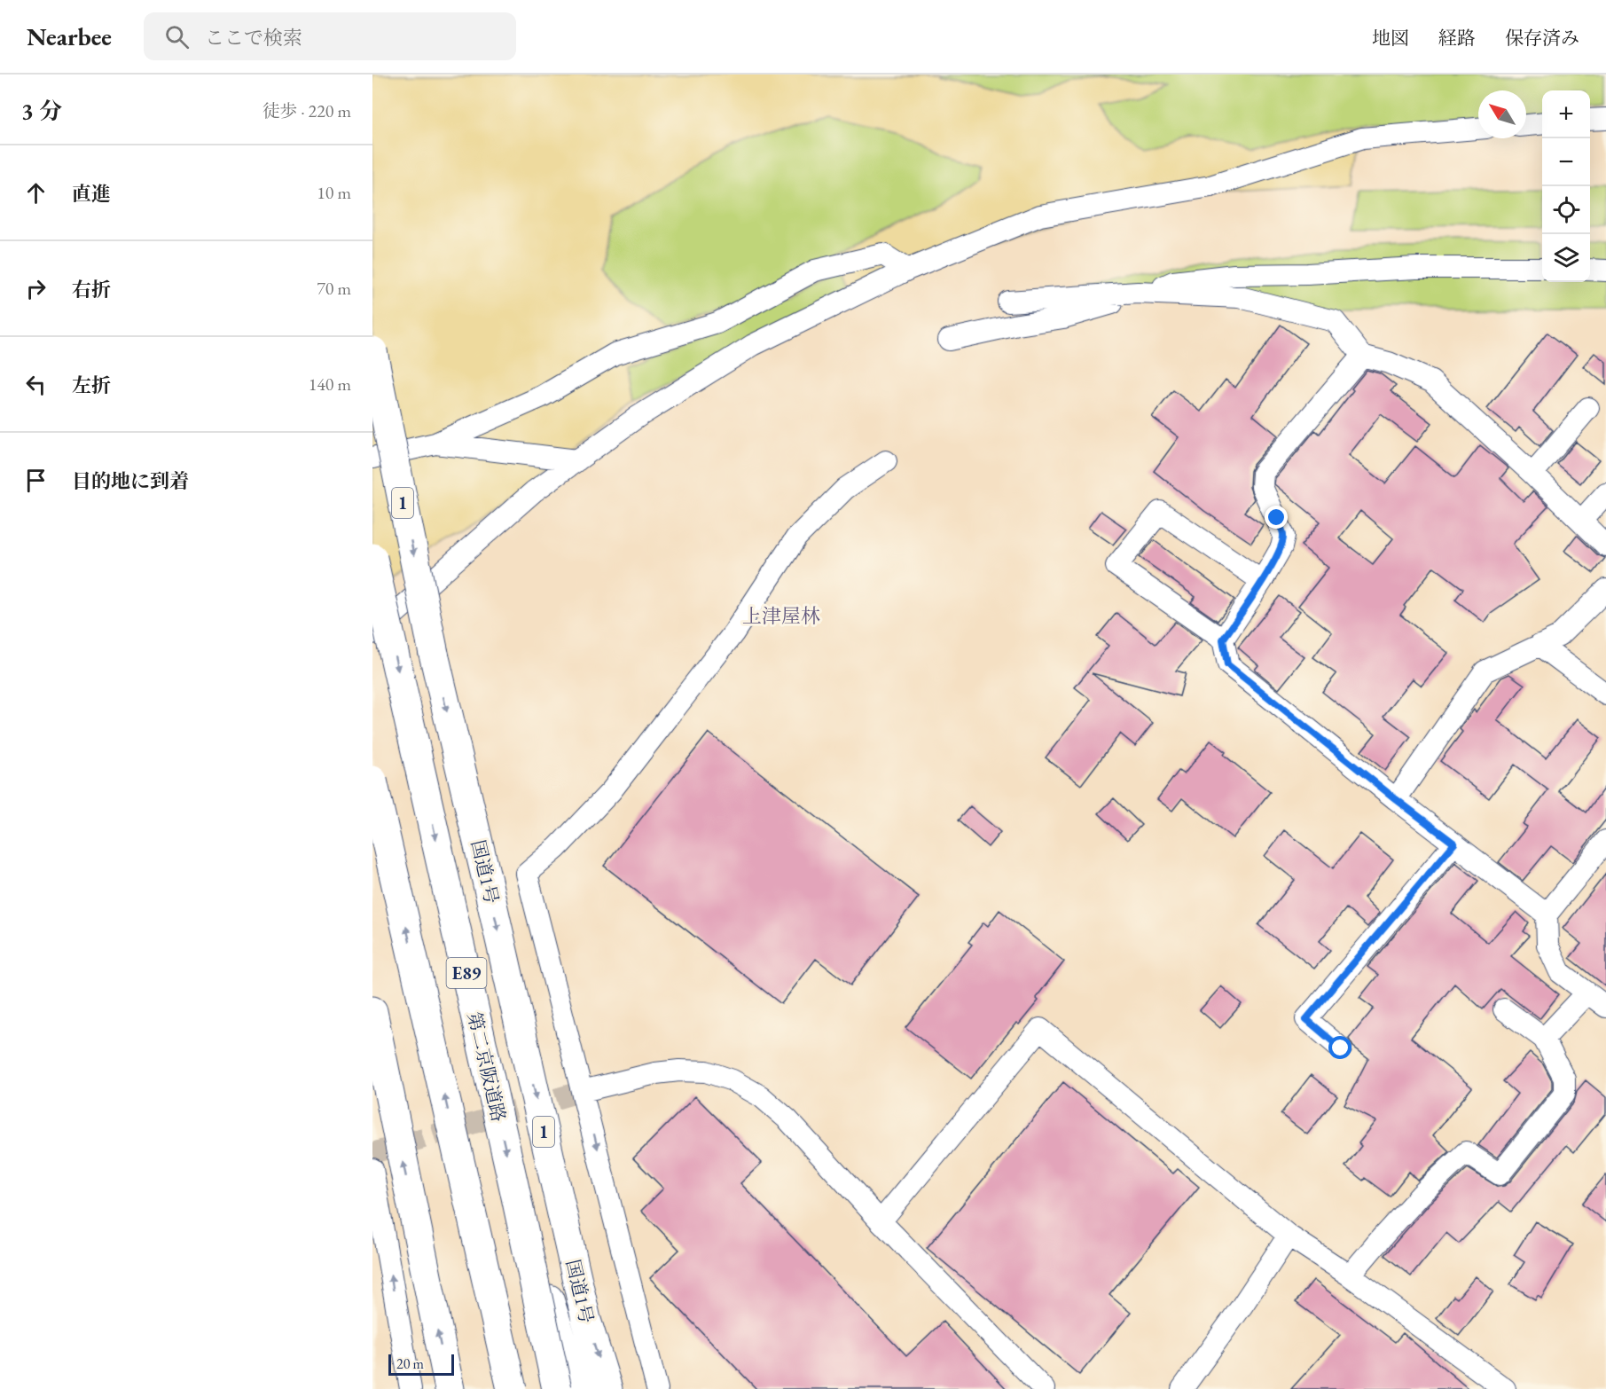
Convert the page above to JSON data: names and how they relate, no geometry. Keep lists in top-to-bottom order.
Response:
{
  "streets": {
    "highway": [
      "1",
      "国道1号",
      "E89",
      "第二京阪道路"
    ]
  },
  "districts": ["上津屋林"],
  "scale_bar": "20 m",
  "north": "top left",
  "page": {
    "header": "Nearbee",
    "search": "ここで検索",
    "nav": ["地図", "経路", "保存済み"],
    "heading": ["3 分", "徒歩 · 220 m"],
    "map_buttons": ["+", "−"],
    "list": [
      ["直進", "10 m"],
      ["右折", "70 m"],
      ["左折", "140 m"],
      "目的地に到着"
    ],
    "scale": "20 m"
  }
}
